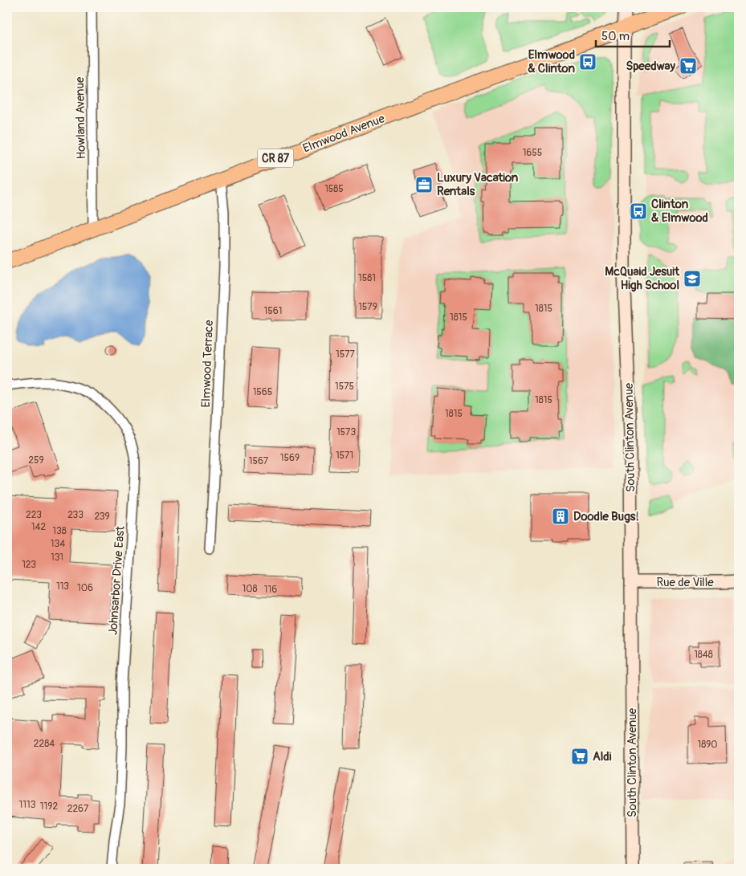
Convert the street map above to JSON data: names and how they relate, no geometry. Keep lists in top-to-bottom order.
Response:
{
  "streets": {
    "main road": ["Elmwood Avenue", "CR 87"],
    "street": [
      "Howland Avenue",
      "Elmwood Terrace",
      "South Clinton Avenue",
      "Johnsarbor Drive East",
      "Rue de Ville"
    ]
  },
  "crossings": [
    ["Howland Avenue", "Elmwood Avenue"],
    ["Elmwood Avenue", "Elmwood Terrace"],
    ["Elmwood Avenue", "South Clinton Avenue"],
    ["South Clinton Avenue", "Rue de Ville"]
  ],
  "places": {
    "bus stop": ["Elmwood & Clinton", "Clinton & Elmwood"],
    "supermarket": ["Speedway", "Aldi"],
    "office": ["Luxury Vacation Rentals"],
    "school or university": ["McQuaid Jesuit High School"],
    "building": ["Doodle Bugs!"]
  },
  "house_numbers": [
    "1655",
    "1585",
    "1581",
    "1579",
    "1815",
    "1561",
    "1815",
    "1577",
    "1575",
    "1565",
    "1815",
    "1815",
    "1573",
    "1571",
    "1569",
    "259",
    "1567",
    "223",
    "233",
    "239",
    "142",
    "138",
    "134",
    "131",
    "123",
    "113",
    "106",
    "108",
    "116",
    "1848",
    "2284",
    "1890",
    "1113",
    "1192",
    "2267"
  ],
  "scale_bar": "50 m"
}
